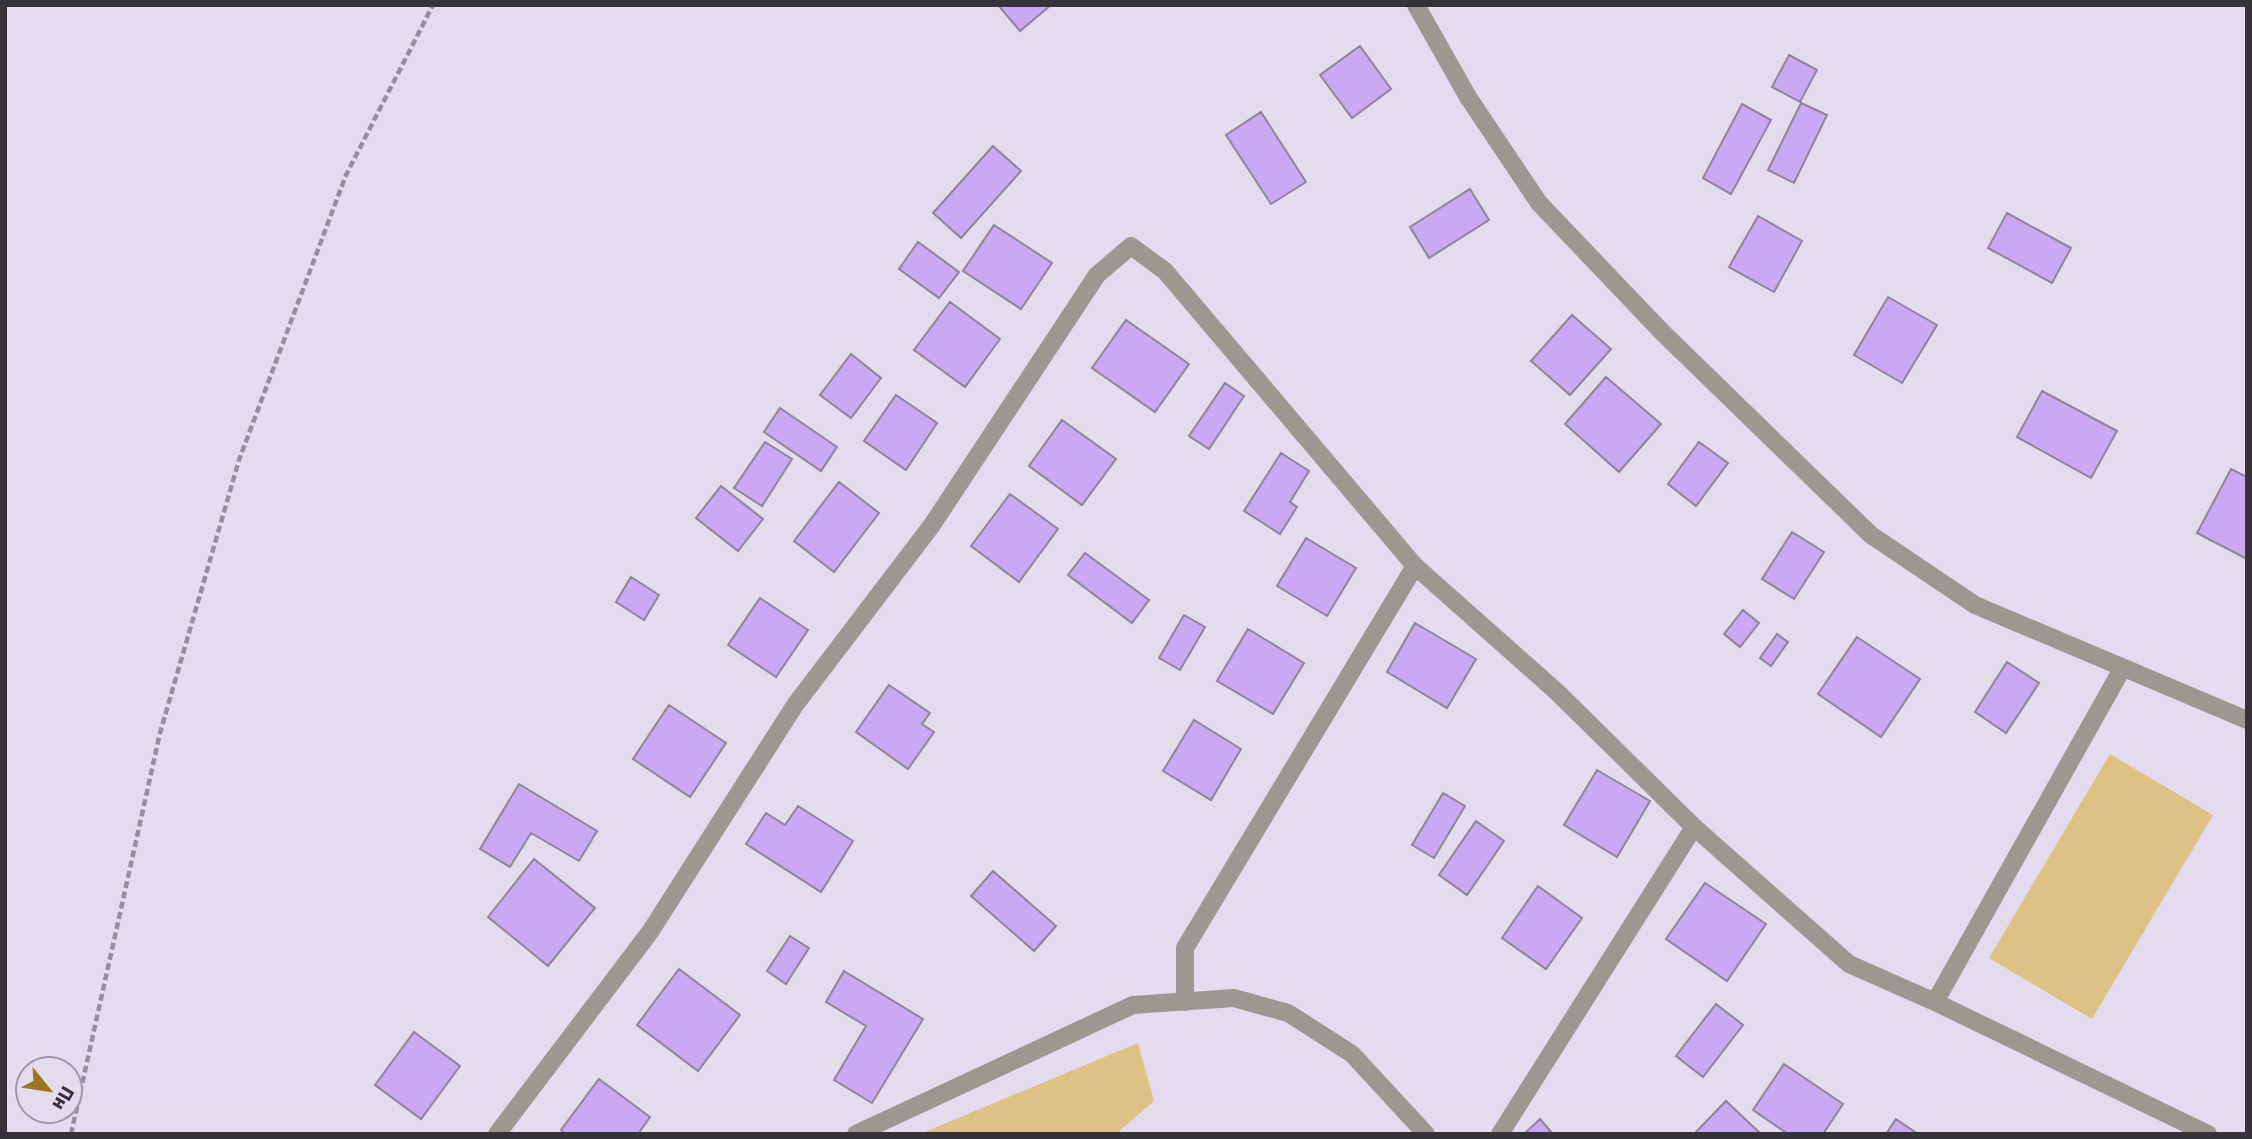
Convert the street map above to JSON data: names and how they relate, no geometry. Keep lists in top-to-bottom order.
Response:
{
  "north": "bottom right"
}
